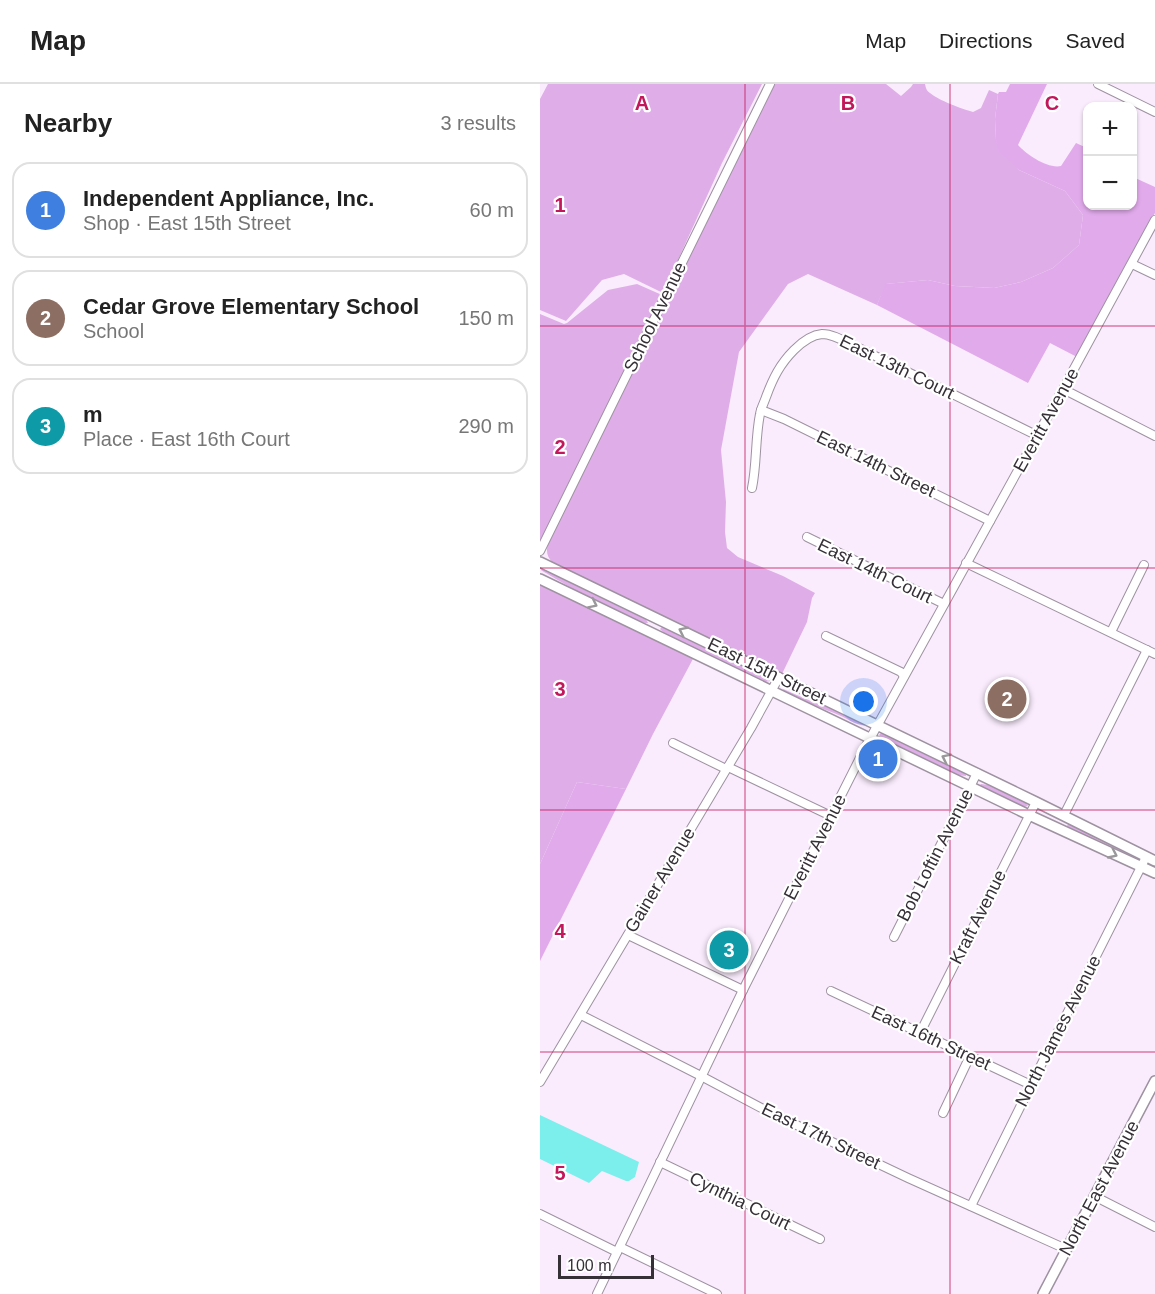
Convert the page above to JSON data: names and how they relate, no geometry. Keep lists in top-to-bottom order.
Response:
{
  "streets": {
    "main road": ["East 15th Street", "North East Avenue"],
    "street": [
      "School Avenue",
      "East 13th Court",
      "Everitt Avenue",
      "East 14th Street",
      "East 14th Court",
      "Bob Loftin Avenue",
      "Gainer Avenue",
      "Kraft Avenue",
      "North James Avenue",
      "East 16th Street",
      "East 17th Street",
      "Cynthia Court"
    ]
  },
  "crossings": [
    ["East 13th Court", "Everitt Avenue"],
    ["East 13th Court", "East 14th Street"],
    ["Everitt Avenue", "East 14th Street"],
    ["Everitt Avenue", "East 14th Court"],
    ["Everitt Avenue", "East 15th Street"],
    ["Everitt Avenue", "East 17th Street"],
    ["Everitt Avenue", "Cynthia Court"],
    ["East 15th Street", "Bob Loftin Avenue"],
    ["East 15th Street", "Gainer Avenue"],
    ["East 15th Street", "Kraft Avenue"],
    ["East 15th Street", "North James Avenue"],
    ["Gainer Avenue", "East 17th Street"],
    ["Kraft Avenue", "East 16th Street"],
    ["North James Avenue", "East 16th Street"],
    ["North James Avenue", "East 17th Street"],
    ["East 17th Street", "North East Avenue"]
  ],
  "scale_bar": "100 m",
  "page": {
    "header": "Map",
    "nav": ["Map", "Directions", "Saved"],
    "heading": ["Nearby", "3 results"],
    "map_buttons": ["+", "−"],
    "list": [
      {
        "mark": "1",
        "name": "Independent Appliance, Inc.",
        "note": "Shop · East 15th Street",
        "value": "60 m"
      },
      {
        "mark": "2",
        "name": "Cedar Grove Elementary School",
        "note": "School",
        "value": "150 m"
      },
      {
        "mark": "3",
        "name": "m",
        "note": "Place · East 16th Court",
        "value": "290 m"
      }
    ],
    "pins": ["2", "1", "3"],
    "scale": "100 m"
  },
  "grid": {
    "columns": ["A", "B", "C"],
    "rows": [
      "1",
      "2",
      "3",
      "4",
      "5"
    ]
  }
}
